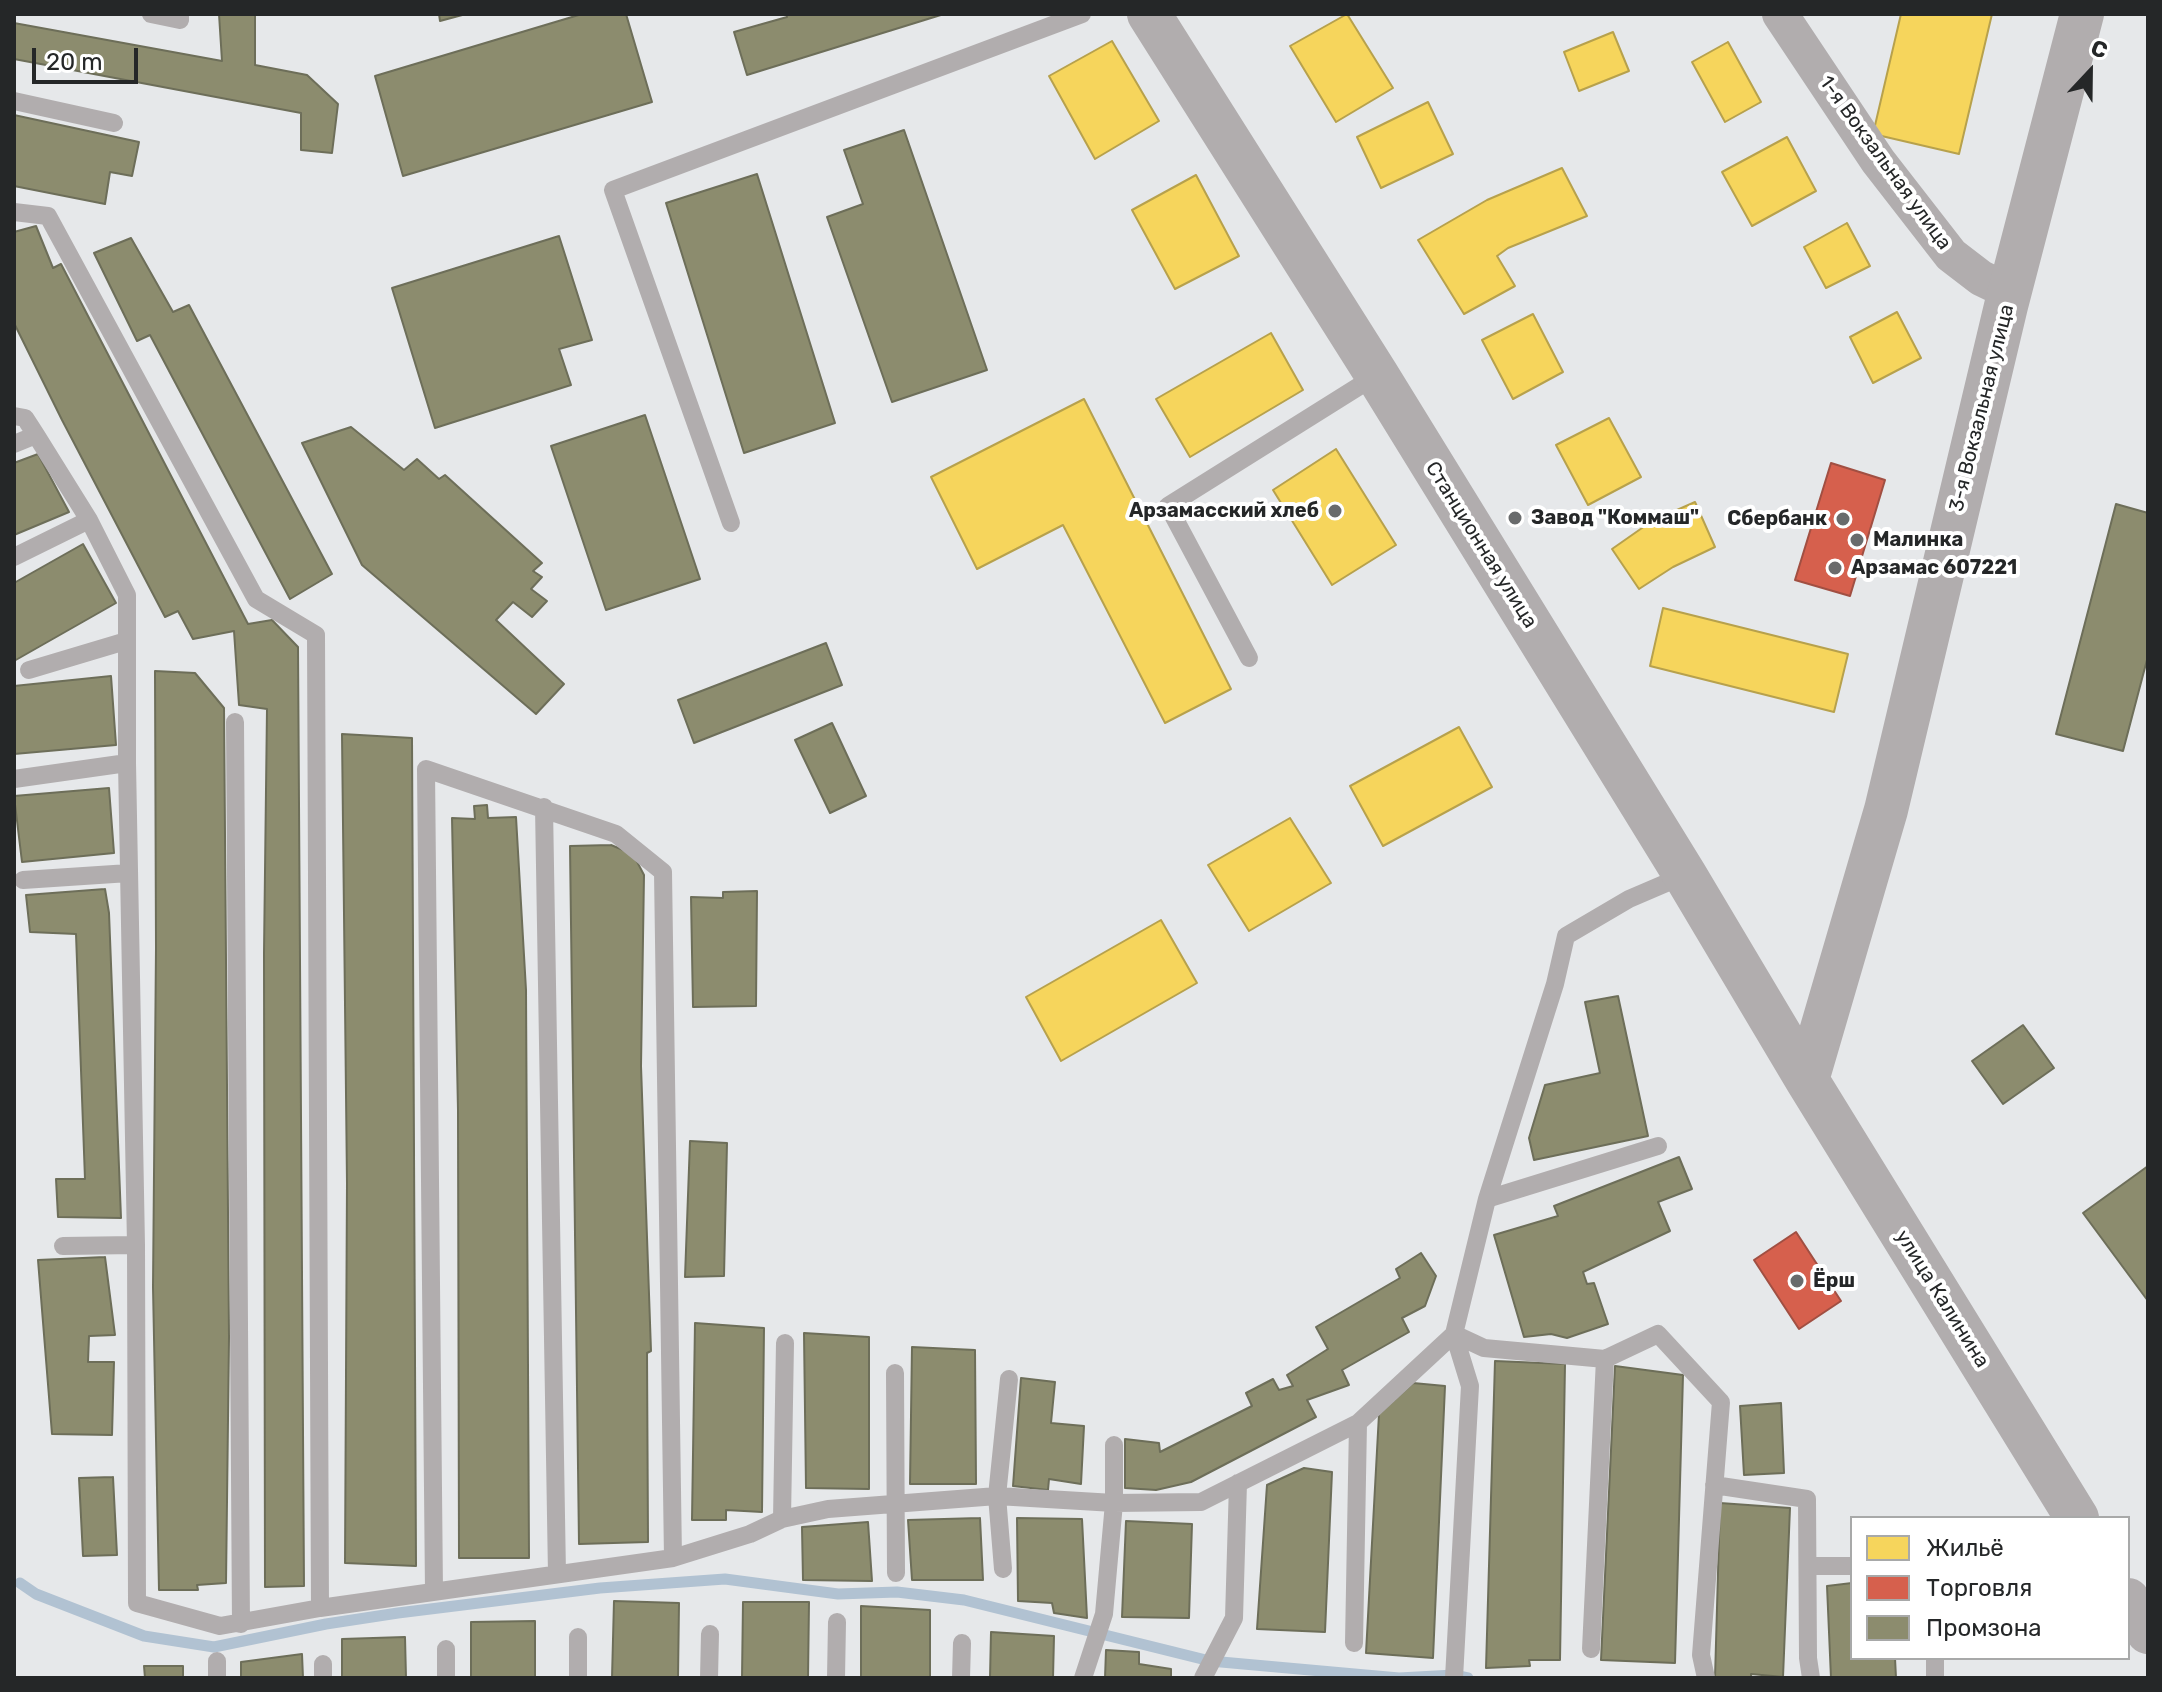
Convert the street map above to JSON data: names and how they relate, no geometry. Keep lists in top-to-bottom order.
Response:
{
  "streets": {
    "street": [
      "1-я Вокзальная улица",
      "3-я Вокзальная улица",
      "Станционная улица",
      "улица Калинина"
    ]
  },
  "crossings": [
    ["1-я Вокзальная улица", "3-я Вокзальная улица"],
    ["3-я Вокзальная улица", "Станционная улица"],
    ["3-я Вокзальная улица", "улица Калинина"],
    ["Станционная улица", "улица Калинина"]
  ],
  "places": [
    "Арзамасский хлеб",
    "Завод \"Коммаш\"",
    "Сбербанк",
    "Малинка",
    "Арзамас 607221",
    "Ёрш"
  ],
  "legend": ["Жильё", "Торговля", "Промзона"],
  "scale_bar": "20 m",
  "north": "top"
}
